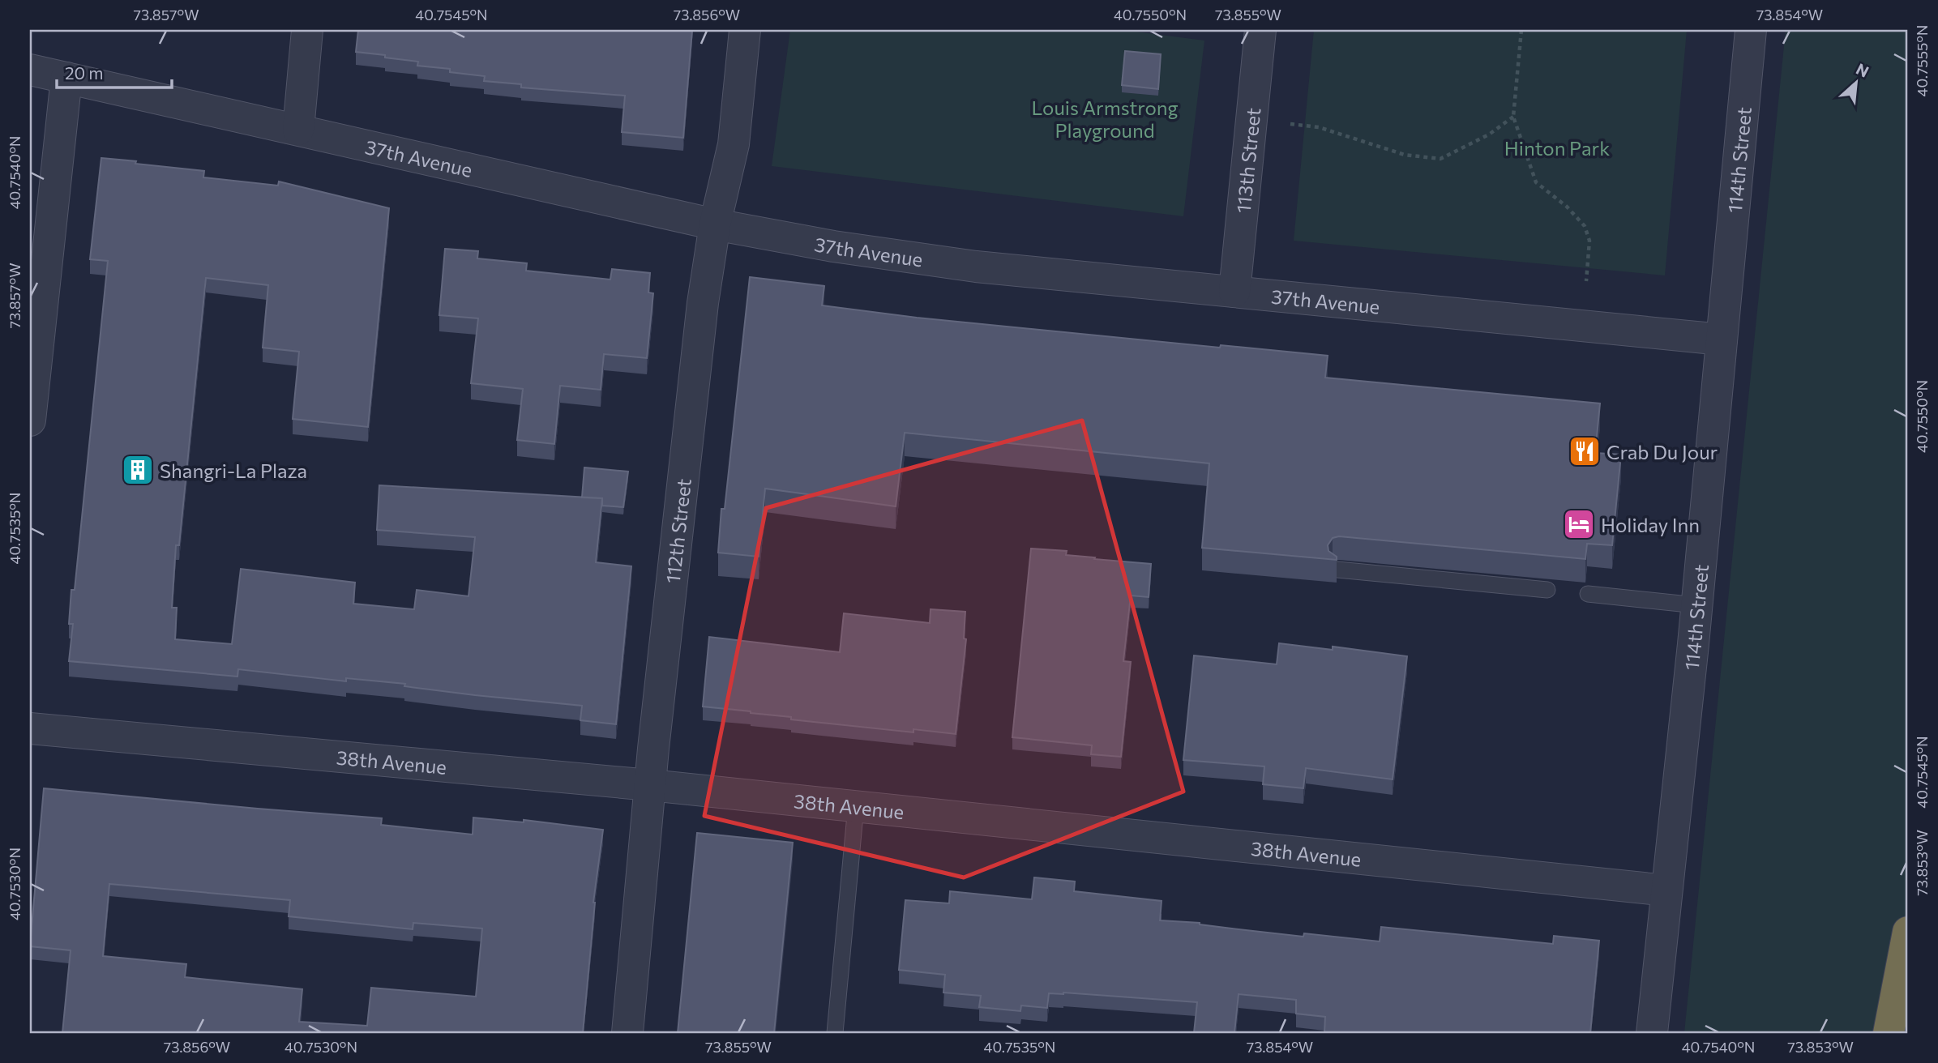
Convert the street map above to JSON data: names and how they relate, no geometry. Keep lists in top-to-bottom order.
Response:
{
  "streets": {
    "street": [
      "37th Avenue",
      "114th Street",
      "113th Street",
      "112th Street",
      "38th Avenue"
    ]
  },
  "crossings": [
    ["37th Avenue", "114th Street"],
    ["37th Avenue", "113th Street"],
    ["37th Avenue", "112th Street"],
    ["114th Street", "38th Avenue"],
    ["112th Street", "38th Avenue"]
  ],
  "parks": ["Louis Armstrong Playground", "Hinton Park"],
  "places": {
    "restaurant": ["Crab Du Jour"],
    "building": ["Shangri-La Plaza"],
    "hotel": ["Holiday Inn"]
  },
  "scale_bar": "20 m",
  "north": "top right",
  "coordinates": [
    "73.857°W",
    "40.7545°N",
    "73.856°W",
    "40.7550°N",
    "73.855°W",
    "73.854°W",
    "40.7555°N",
    "40.7540°N",
    "40.7535°N",
    "73.853°W",
    "40.7530°N"
  ]
}
